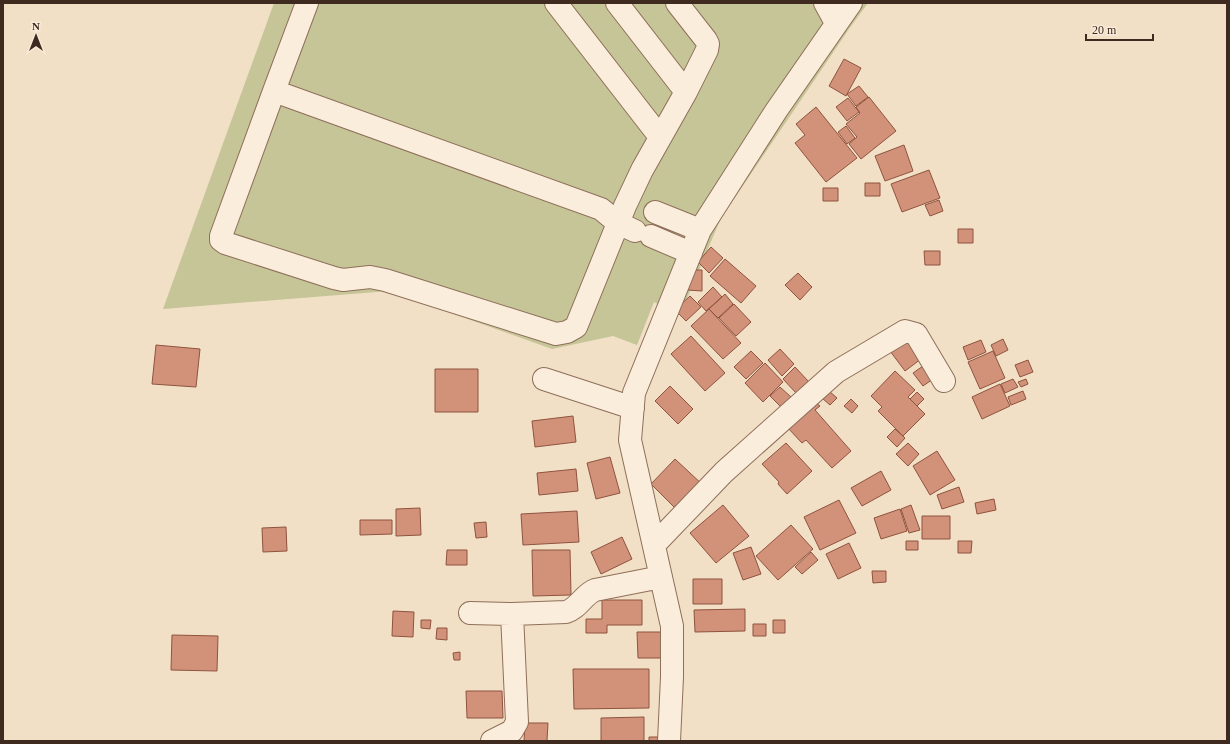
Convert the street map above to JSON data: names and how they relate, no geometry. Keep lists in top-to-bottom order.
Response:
{
  "scale_bar": "20 m",
  "north": "top"
}
